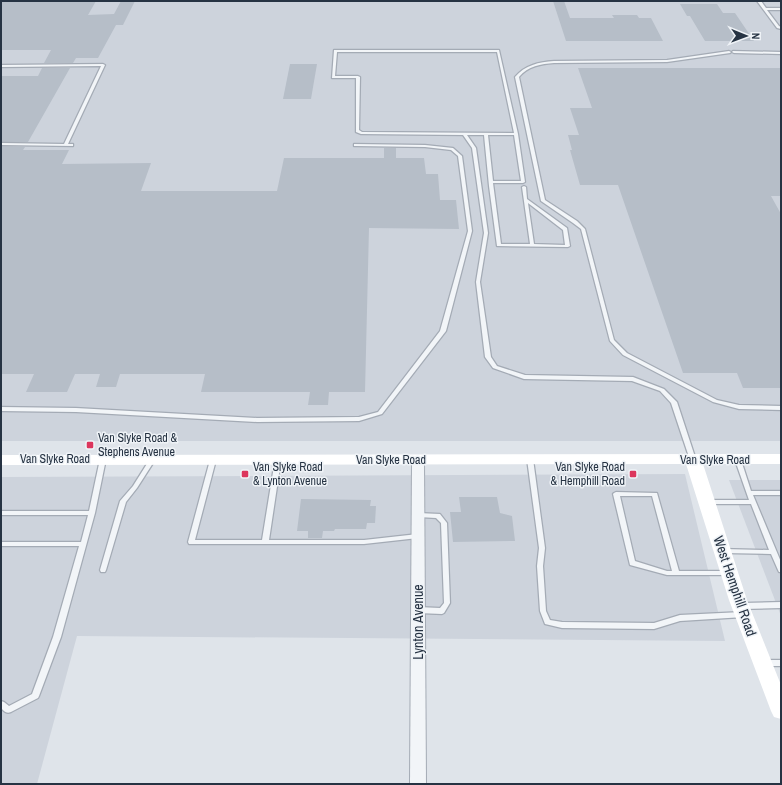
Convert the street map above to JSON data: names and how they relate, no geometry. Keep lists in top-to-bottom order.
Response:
{
  "streets": {
    "street": ["Van Slyke Road", "West Hemphill Road", "Lynton Avenue"]
  },
  "crossings": [
    ["Van Slyke Road", "West Hemphill Road"],
    ["Van Slyke Road", "Lynton Avenue"]
  ],
  "places": {
    "transit": ["Van Slyke Road & Stephens Avenue", "Van Slyke Road & Lynton Avenue", "Van Slyke Road & Hemphill Road"]
  },
  "north": "right"
}
